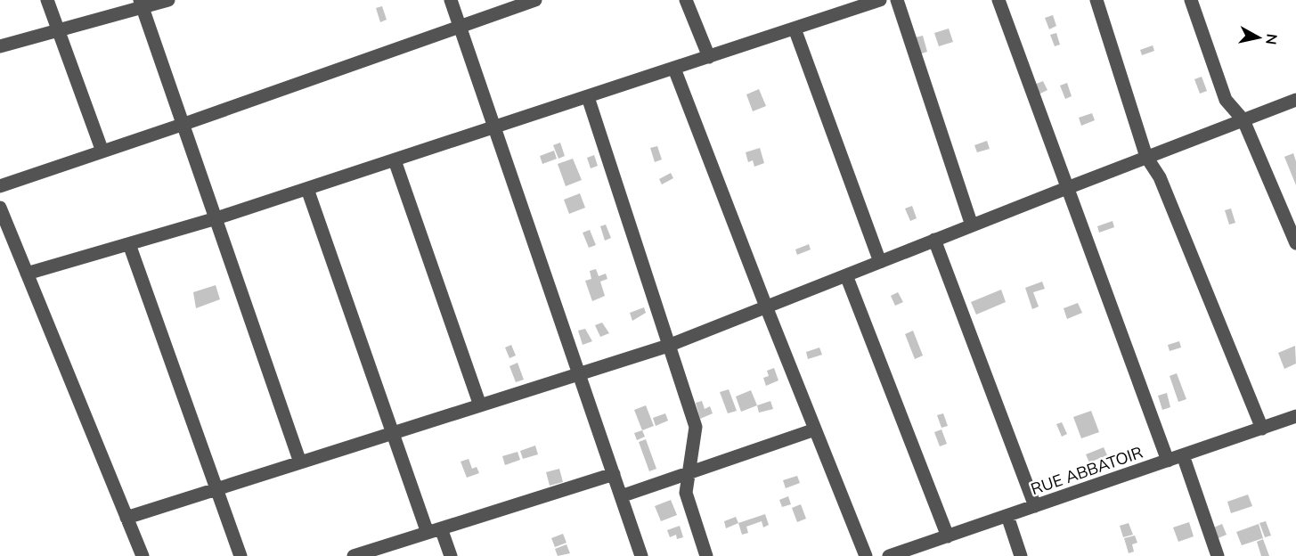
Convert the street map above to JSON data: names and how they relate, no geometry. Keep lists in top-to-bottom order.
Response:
{
  "streets": {
    "street": ["RUE ABBATOIR"]
  },
  "north": "right"
}
